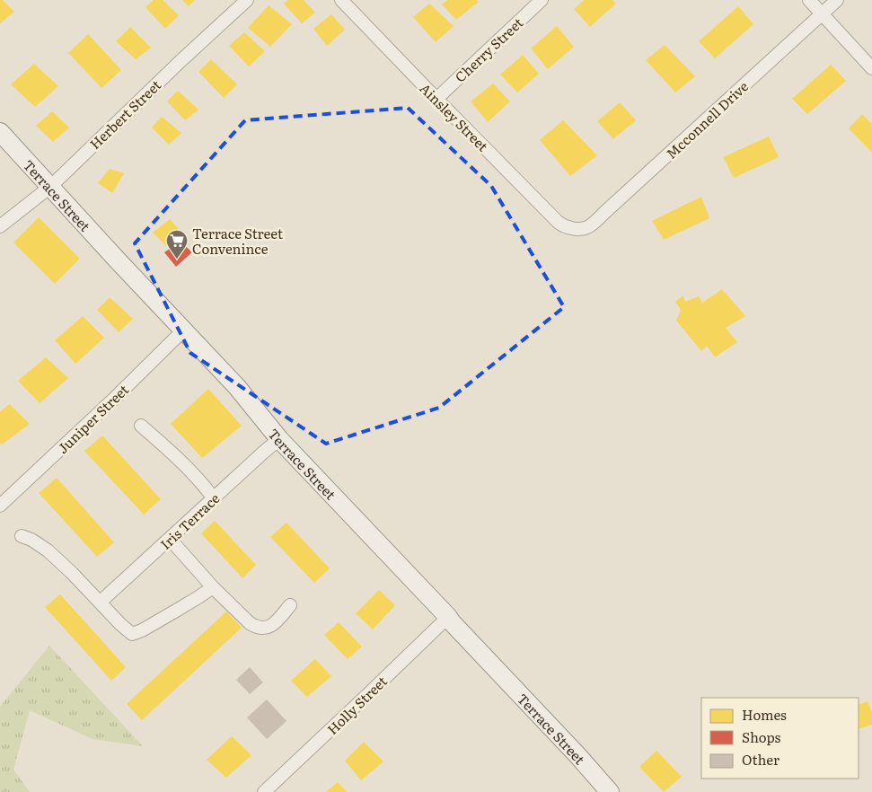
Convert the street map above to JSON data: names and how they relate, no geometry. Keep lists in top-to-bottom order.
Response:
{
  "streets": {
    "street": [
      "Cherry Street",
      "Herbert Street",
      "Ainsley Street",
      "Mcconnell Drive",
      "Terrace Street",
      "Juniper Street",
      "Iris Terrace",
      "Holly Street"
    ]
  },
  "crossings": [
    ["Cherry Street", "Ainsley Street"],
    ["Herbert Street", "Terrace Street"],
    ["Ainsley Street", "Mcconnell Drive"],
    ["Terrace Street", "Juniper Street"],
    ["Terrace Street", "Iris Terrace"],
    ["Terrace Street", "Holly Street"]
  ],
  "places": {
    "supermarket": ["Terrace Street Convenince"]
  },
  "legend": ["Homes", "Shops", "Other"]
}
